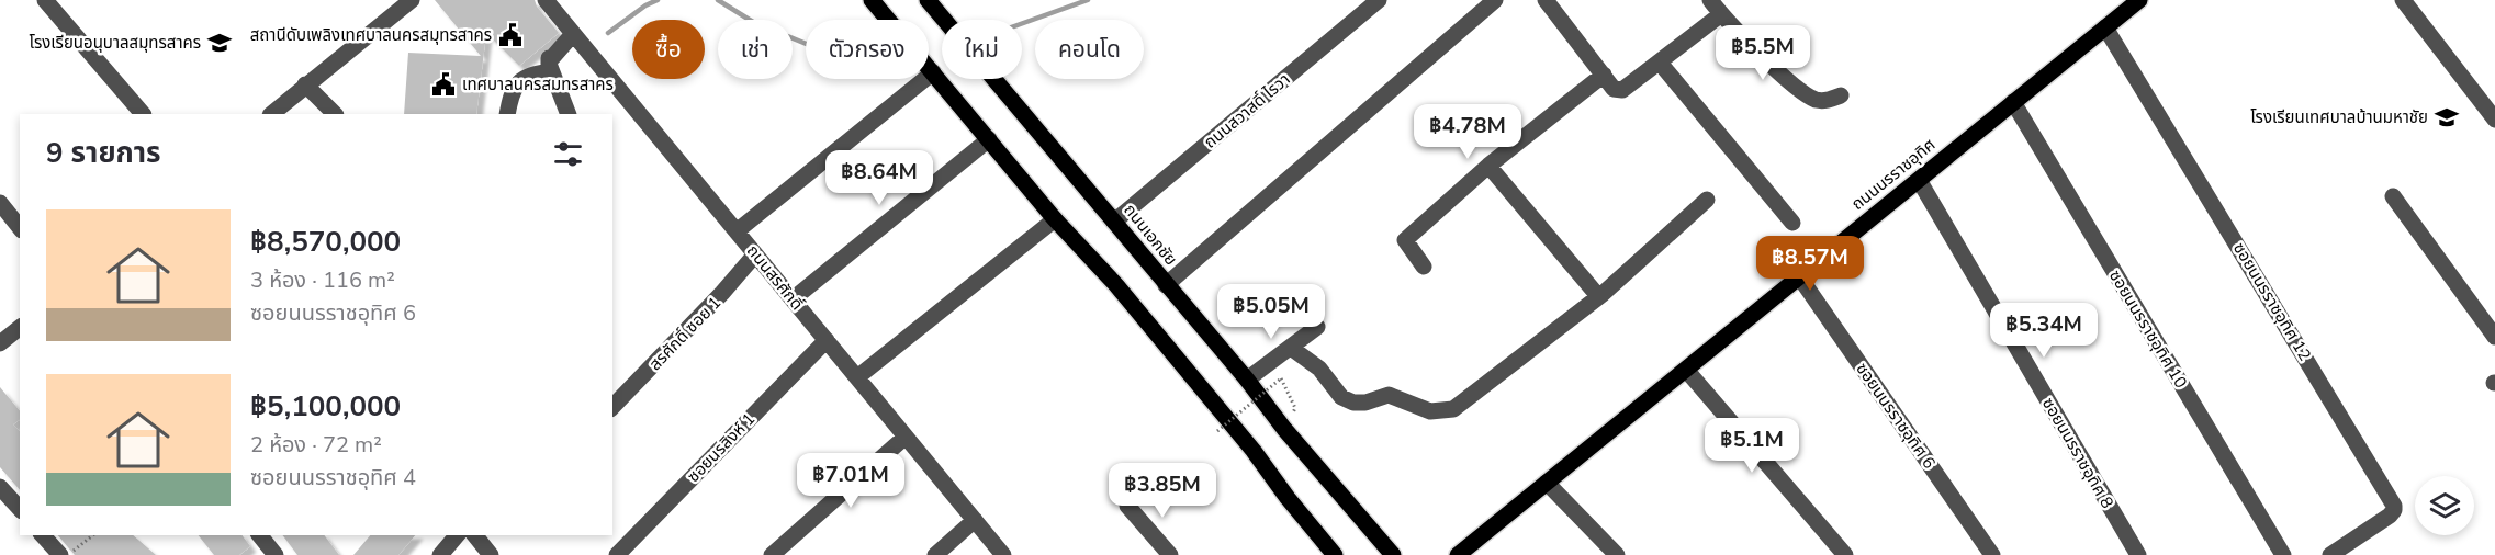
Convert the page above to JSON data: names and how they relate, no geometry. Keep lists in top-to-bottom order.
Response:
{
  "streets": {
    "main road": ["ถนนนรราชอุทิศ", "ถนนเอกชัย"],
    "street": [
      "ถนนสวาสดิ์ ไรวา",
      "ถนนสรศักดิ์",
      "ซอยนนรราชอุทิศ 12",
      "ซอยนนรราชอุทิศ 10",
      "สรศักดิ์ ซอย 1",
      "ซอยนนรราชอุทิศ 6",
      "ซอยนรสิงห์ 1",
      "ซอยนนรราชอุทิศ 8"
    ]
  },
  "crossings": [
    ["ถนนสวาสดิ์ ไรวา", "ถนนเอกชัย"],
    ["ถนนนรราชอุทิศ", "ซอยนนรราชอุทิศ 12"],
    ["ถนนนรราชอุทิศ", "ซอยนนรราชอุทิศ 10"],
    ["ถนนนรราชอุทิศ", "ซอยนนรราชอุทิศ 6"],
    ["ถนนนรราชอุทิศ", "ซอยนนรราชอุทิศ 8"],
    ["ถนนสรศักดิ์", "สรศักดิ์ ซอย 1"],
    ["ถนนสรศักดิ์", "ซอยนรสิงห์ 1"]
  ],
  "places": {
    "public building": ["สถานีดับเพลิงเทศบาลนครสมุทรสาคร", "เทศบาลนครสมทรสาคร"],
    "school or university": ["โรงเรียนอนุบาลสมุทรสาคร", "โรงเรียนเทศบาลบ้านมหาชัย"]
  },
  "page": {
    "chip": [
      "ซื้อ",
      "เช่า",
      "ตัวกรอง",
      "ใหม่",
      "คอนโด"
    ],
    "price": [
      "฿5.5M",
      "฿4.78M",
      "฿8.64M",
      "฿8.57M",
      "฿5.05M",
      "฿5.34M",
      "฿5.1M",
      "฿7.01M",
      "฿3.85M"
    ],
    "heading": "9 รายการ",
    "list": [
      {
        "name": "฿8,570,000",
        "note": "3 ห้อง · 116 m² · ซอยนนรราชอุทิศ 6"
      },
      {
        "name": "฿5,100,000",
        "note": "2 ห้อง · 72 m² · ซอยนนรราชอุทิศ 4"
      }
    ]
  }
}
